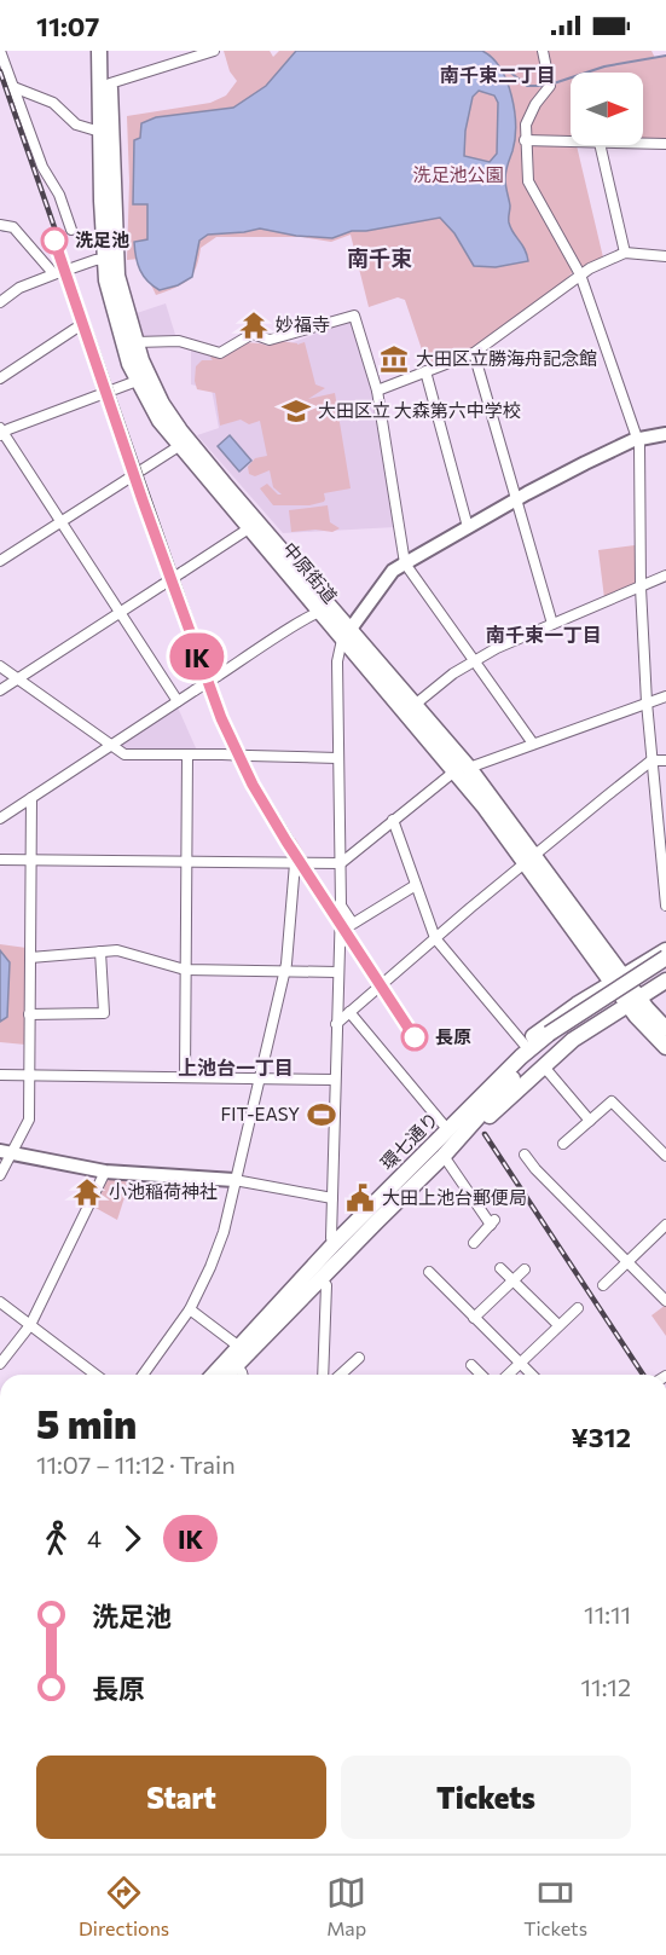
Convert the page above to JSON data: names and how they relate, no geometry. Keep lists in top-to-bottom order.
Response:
{
  "streets": {
    "main road": ["中原街道", "環七通り"]
  },
  "districts": [
    "南千束二丁目",
    "南千束",
    "南千束一丁目",
    "上池台一丁目"
  ],
  "parks": ["洗足池公園"],
  "places": {
    "other": ["洗足池", "長原"],
    "temple": ["妙福寺", "小池稲荷神社"],
    "museum": ["大田区立勝海舟記念館"],
    "school or university": ["大田区立 大森第六中学校"],
    "sports": ["FIT-EASY"],
    "public building": ["大田上池台郵便局"]
  },
  "north": "right",
  "page": {
    "status": "11:07",
    "on_map": "IK",
    "heading": ["5 min", "11:07 – 11:12 · Train", "¥312"],
    "legs": ["4", "IK"],
    "list": [
      {
        "name": "洗足池",
        "value": "11:11"
      },
      {
        "name": "長原",
        "value": "11:12"
      }
    ],
    "buttons": ["Start", "Tickets"],
    "tabs": ["Directions", "Map", "Tickets"]
  }
}
